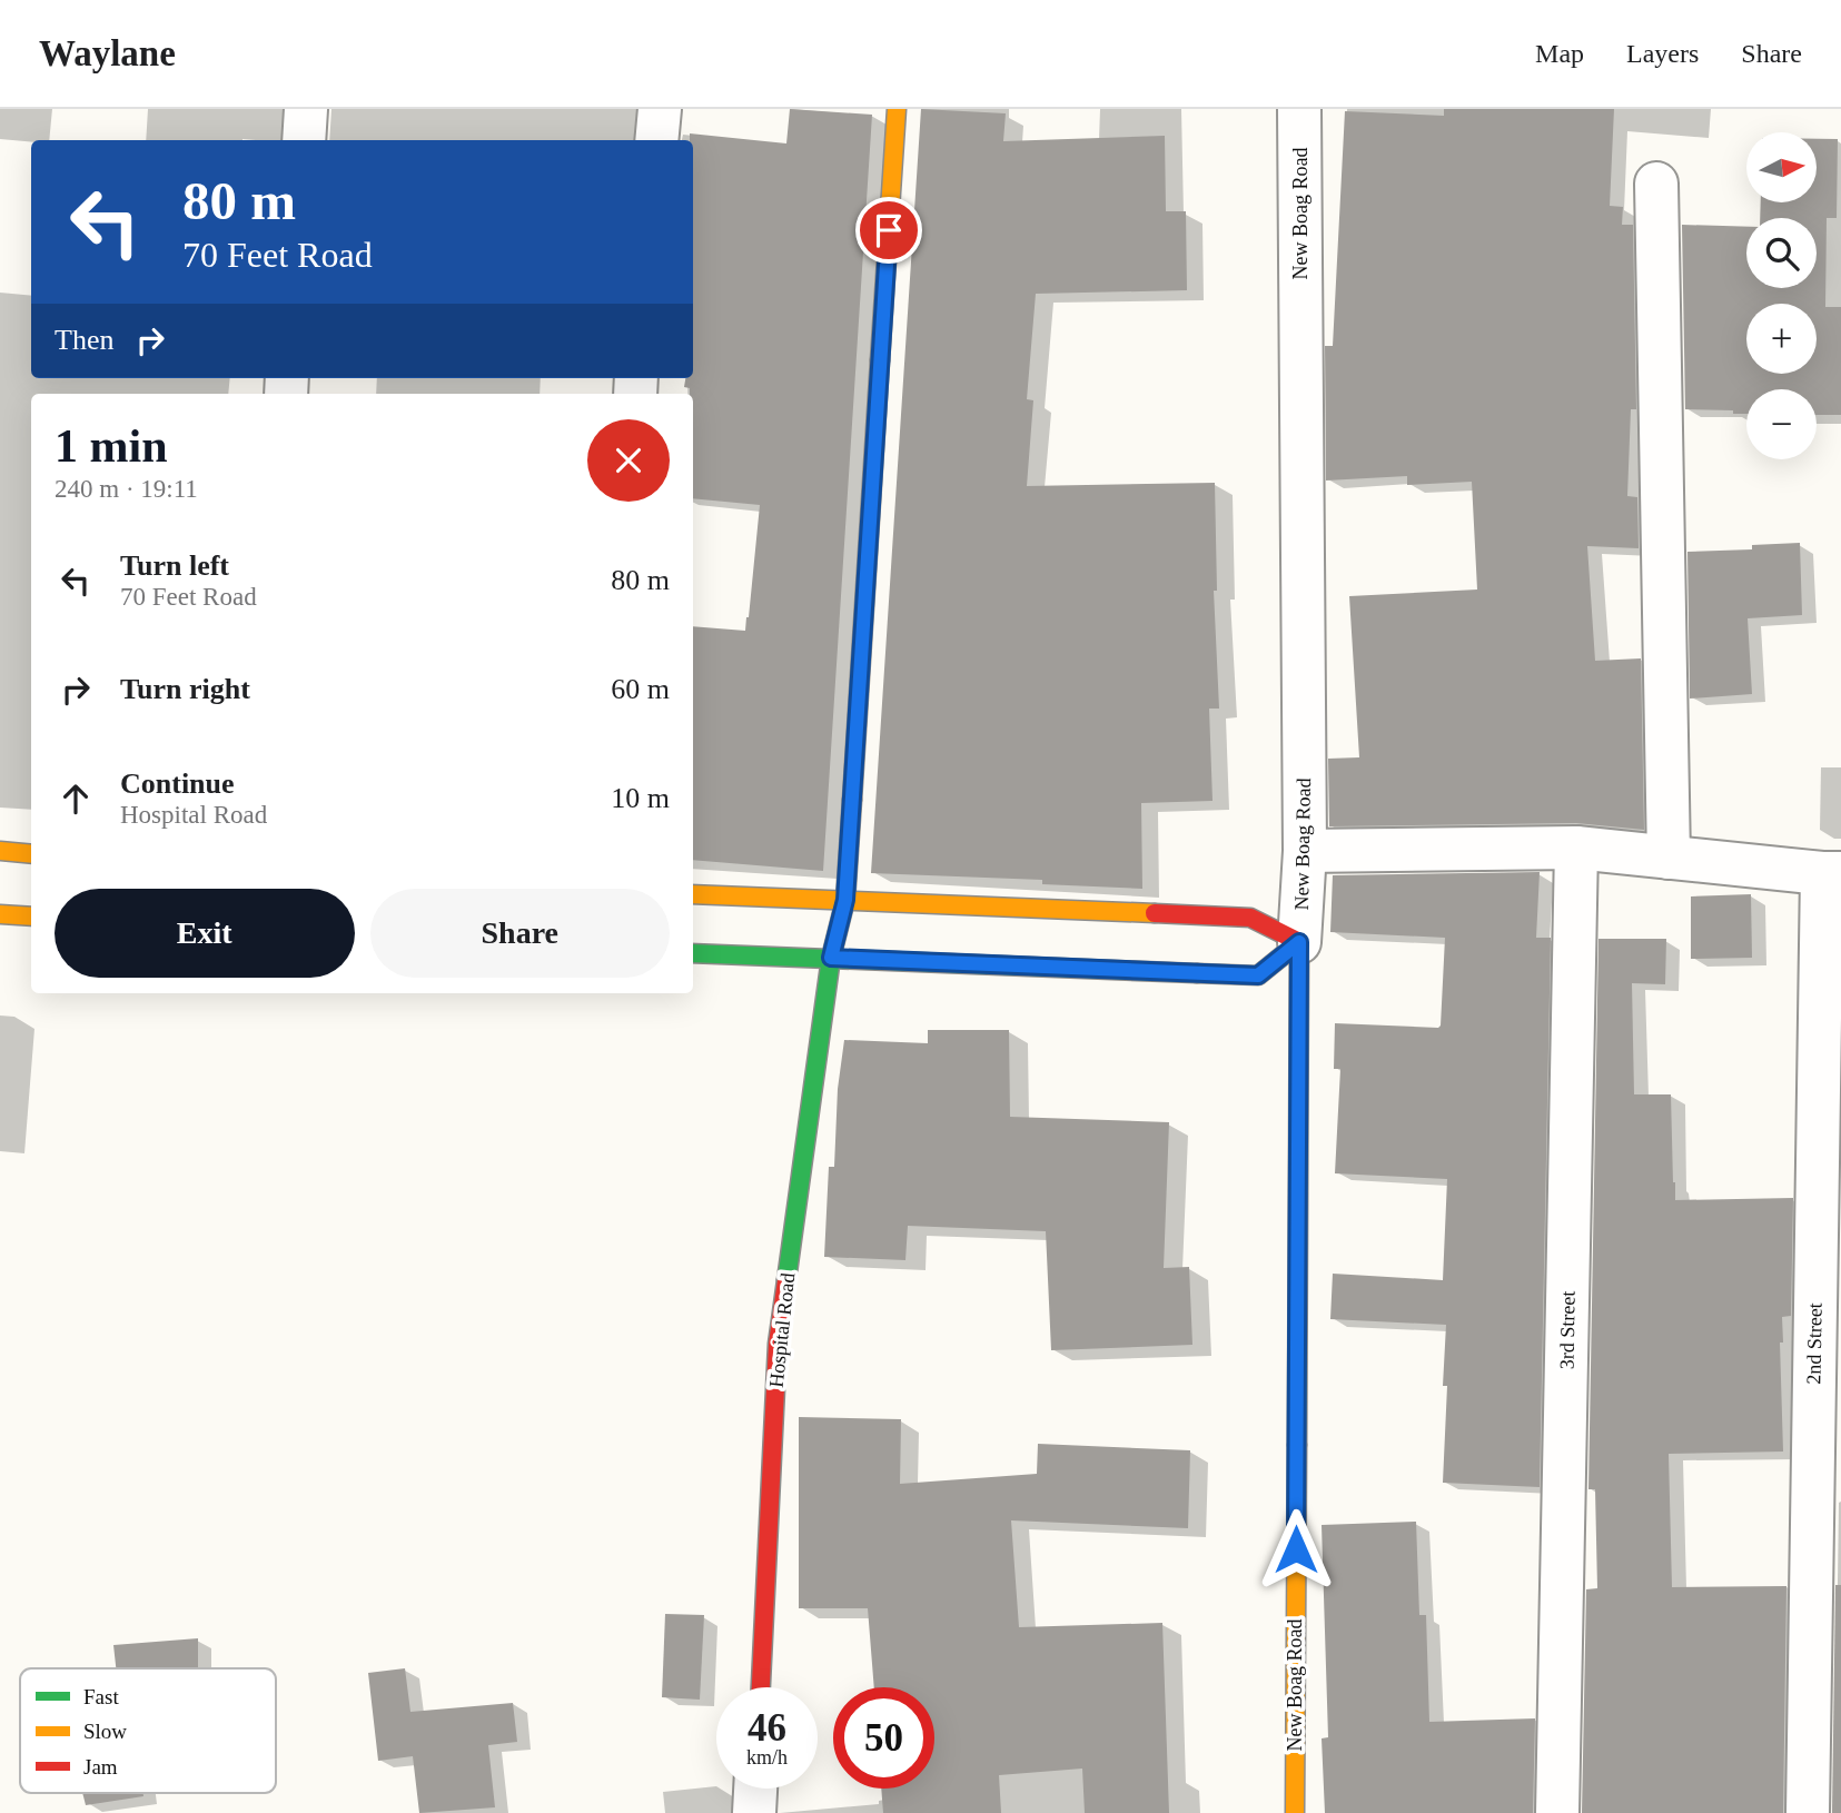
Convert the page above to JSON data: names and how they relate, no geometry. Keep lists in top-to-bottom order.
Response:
{
  "streets": {
    "main road": ["New Boag Road", "Hospital Road"],
    "street": ["3rd Street", "2nd Street"]
  },
  "legend": ["Fast", "Slow", "Jam"],
  "north": "right",
  "page": {
    "header": "Waylane",
    "nav": ["Map", "Layers", "Share"],
    "map_buttons": ["+", "−"],
    "turn": ["80 m", "70 Feet Road"],
    "then": "Then",
    "heading": ["1 min", "240 m · 19:11"],
    "list": [
      {
        "name": "Turn left",
        "note": "70 Feet Road",
        "value": "80 m"
      },
      {
        "name": "Turn right",
        "value": "60 m"
      },
      {
        "name": "Continue",
        "note": "Hospital Road",
        "value": "10 m"
      }
    ],
    "buttons": ["Exit", "Share"],
    "speed": "46 km/h",
    "limit": "50"
  }
}
